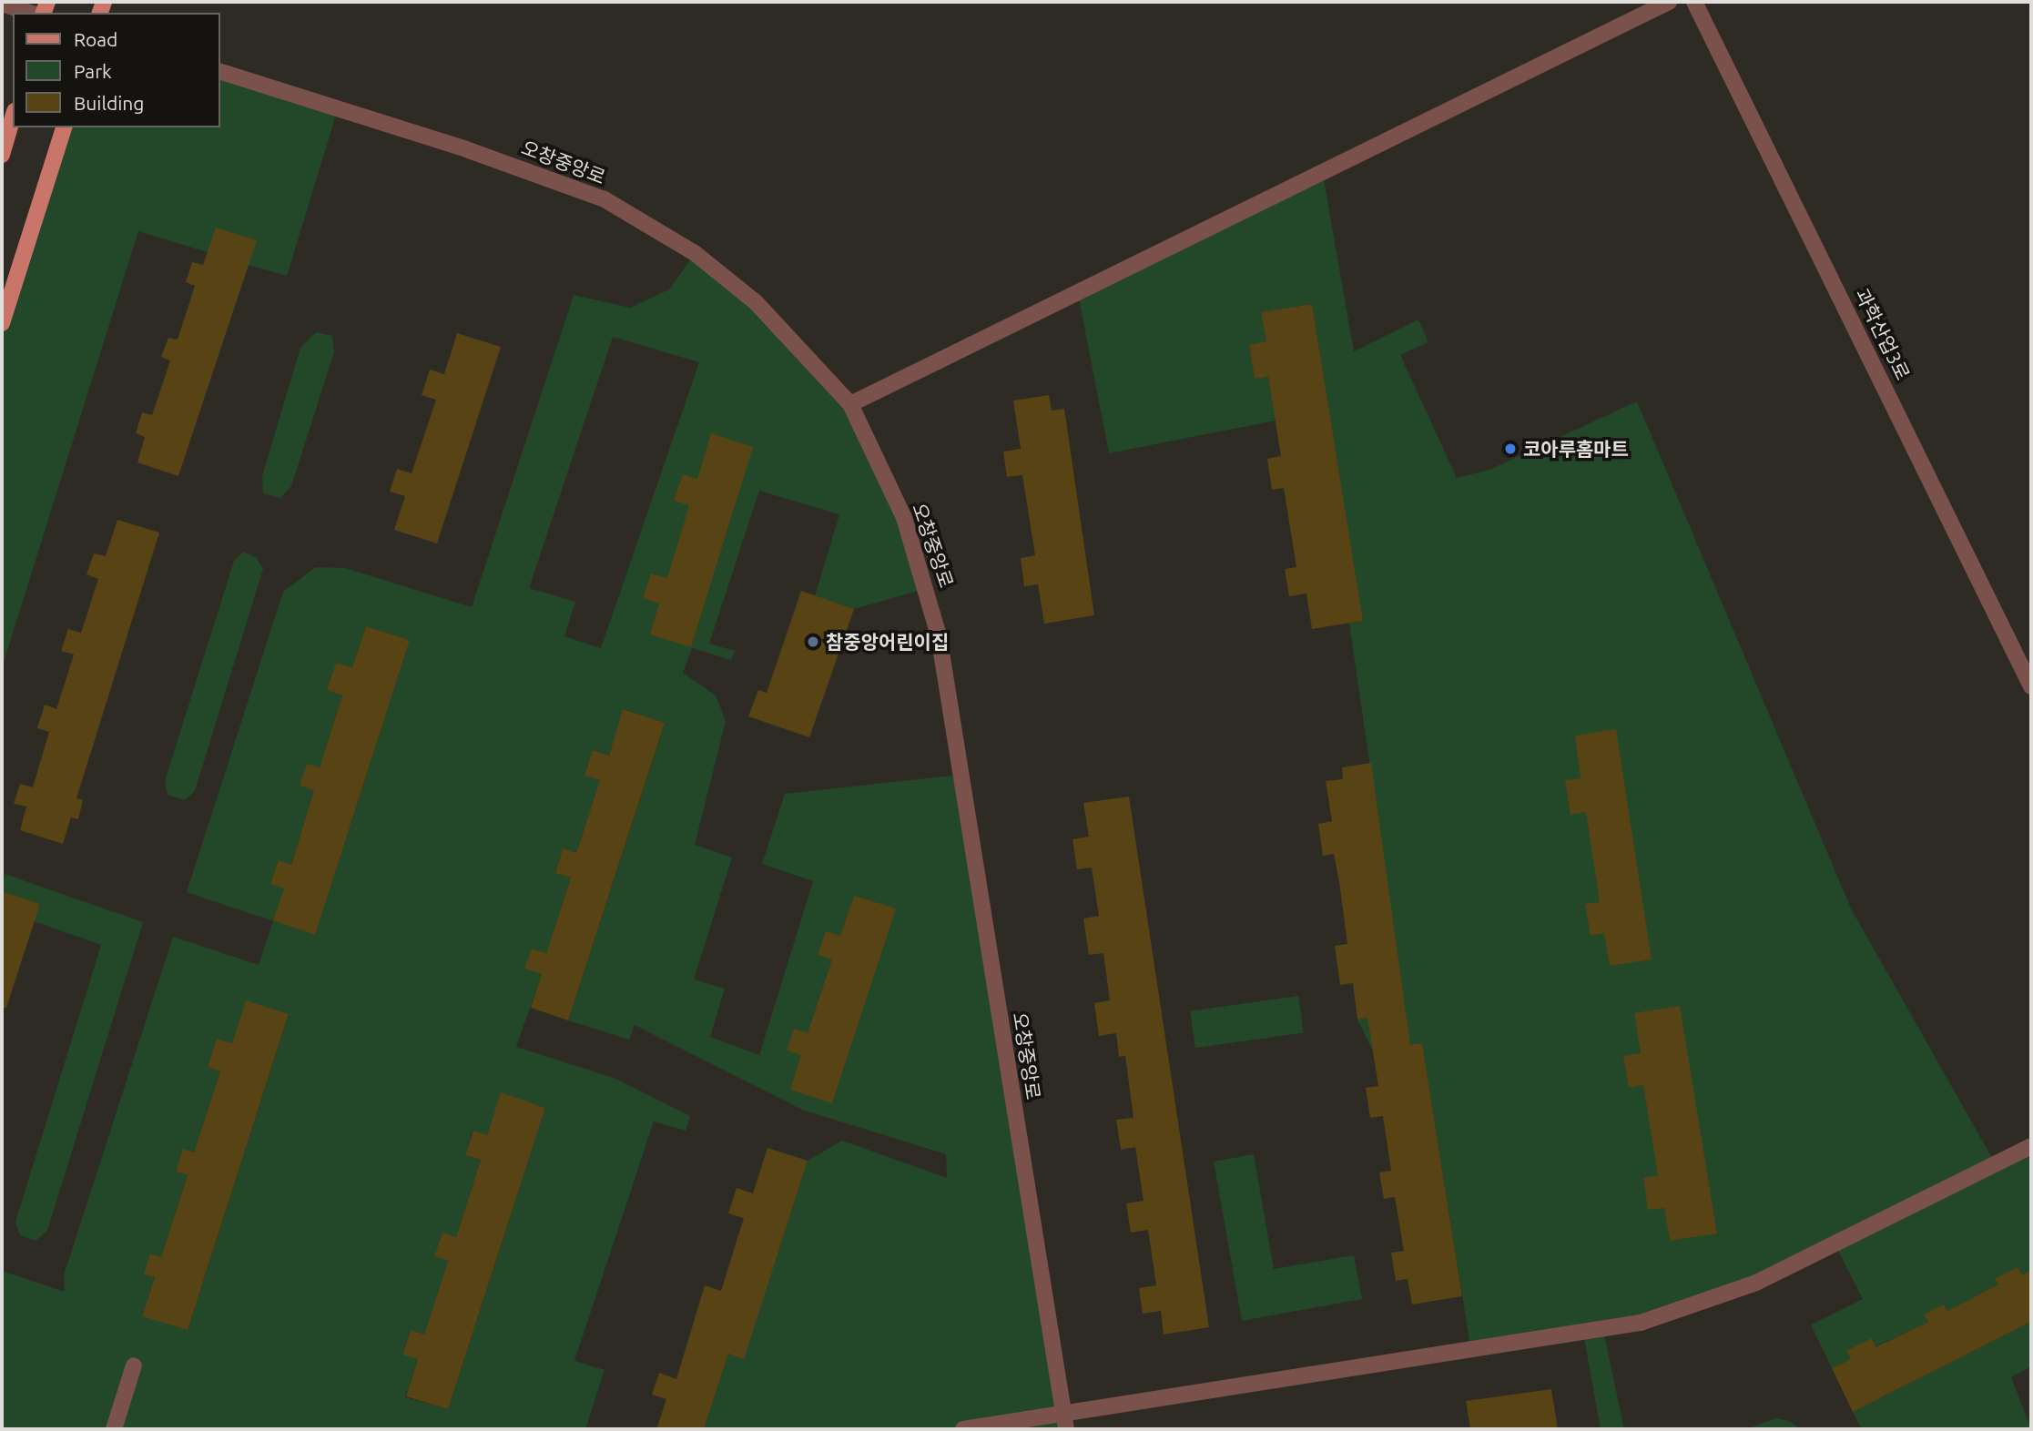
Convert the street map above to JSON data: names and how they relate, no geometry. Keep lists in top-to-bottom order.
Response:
{
  "streets": {
    "street": ["오창중앙로", "과학산업3로"]
  },
  "places": ["코아루홈마트", "참중앙어린이집"],
  "legend": ["Road", "Park", "Building"]
}
